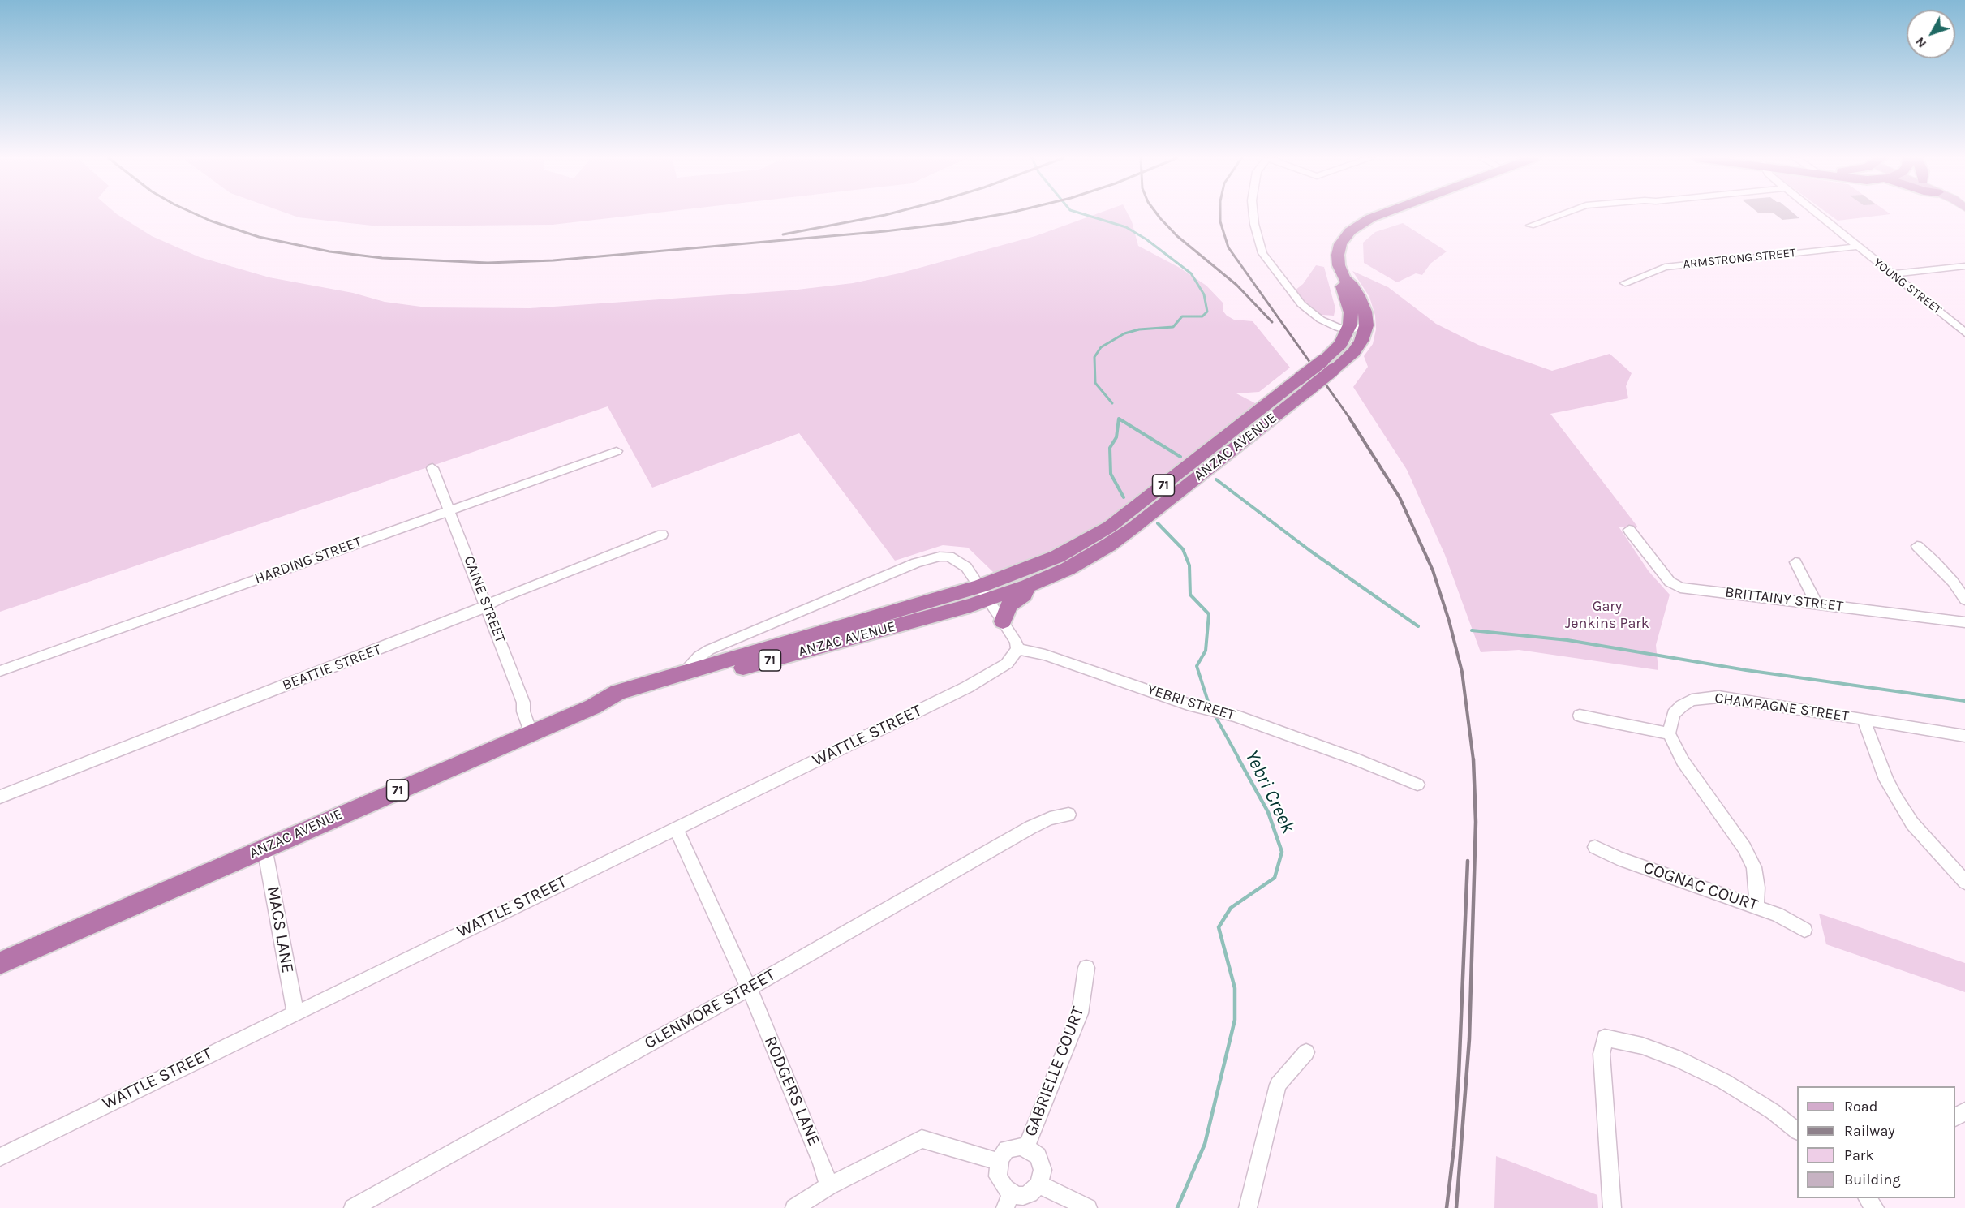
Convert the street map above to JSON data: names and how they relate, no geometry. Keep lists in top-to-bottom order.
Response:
{
  "streets": {
    "highway": ["ANZAC AVENUE", "71"],
    "street": [
      "ARMSTRONG STREET",
      "YOUNG STREET",
      "HARDING STREET",
      "CAINE STREET",
      "BRITTAINY STREET",
      "BEATTIE STREET",
      "YEBRI STREET",
      "CHAMPAGNE STREET",
      "WATTLE STREET",
      "COGNAC COURT",
      "MACS LANE",
      "GLENMORE STREET",
      "GABRIELLE COURT",
      "RODGERS LANE"
    ]
  },
  "crossings": [
    ["ARMSTRONG STREET", "YOUNG STREET"],
    ["ANZAC AVENUE", "CAINE STREET"],
    ["ANZAC AVENUE", "MACS LANE"],
    ["HARDING STREET", "CAINE STREET"],
    ["CAINE STREET", "BEATTIE STREET"],
    ["YEBRI STREET", "WATTLE STREET"],
    ["WATTLE STREET", "MACS LANE"],
    ["WATTLE STREET", "RODGERS LANE"],
    ["GLENMORE STREET", "RODGERS LANE"]
  ],
  "water": ["Yebri Creek"],
  "parks": ["Gary Jenkins Park"],
  "legend": [
    "Road",
    "Railway",
    "Park",
    "Building"
  ],
  "north": "bottom left"
}
